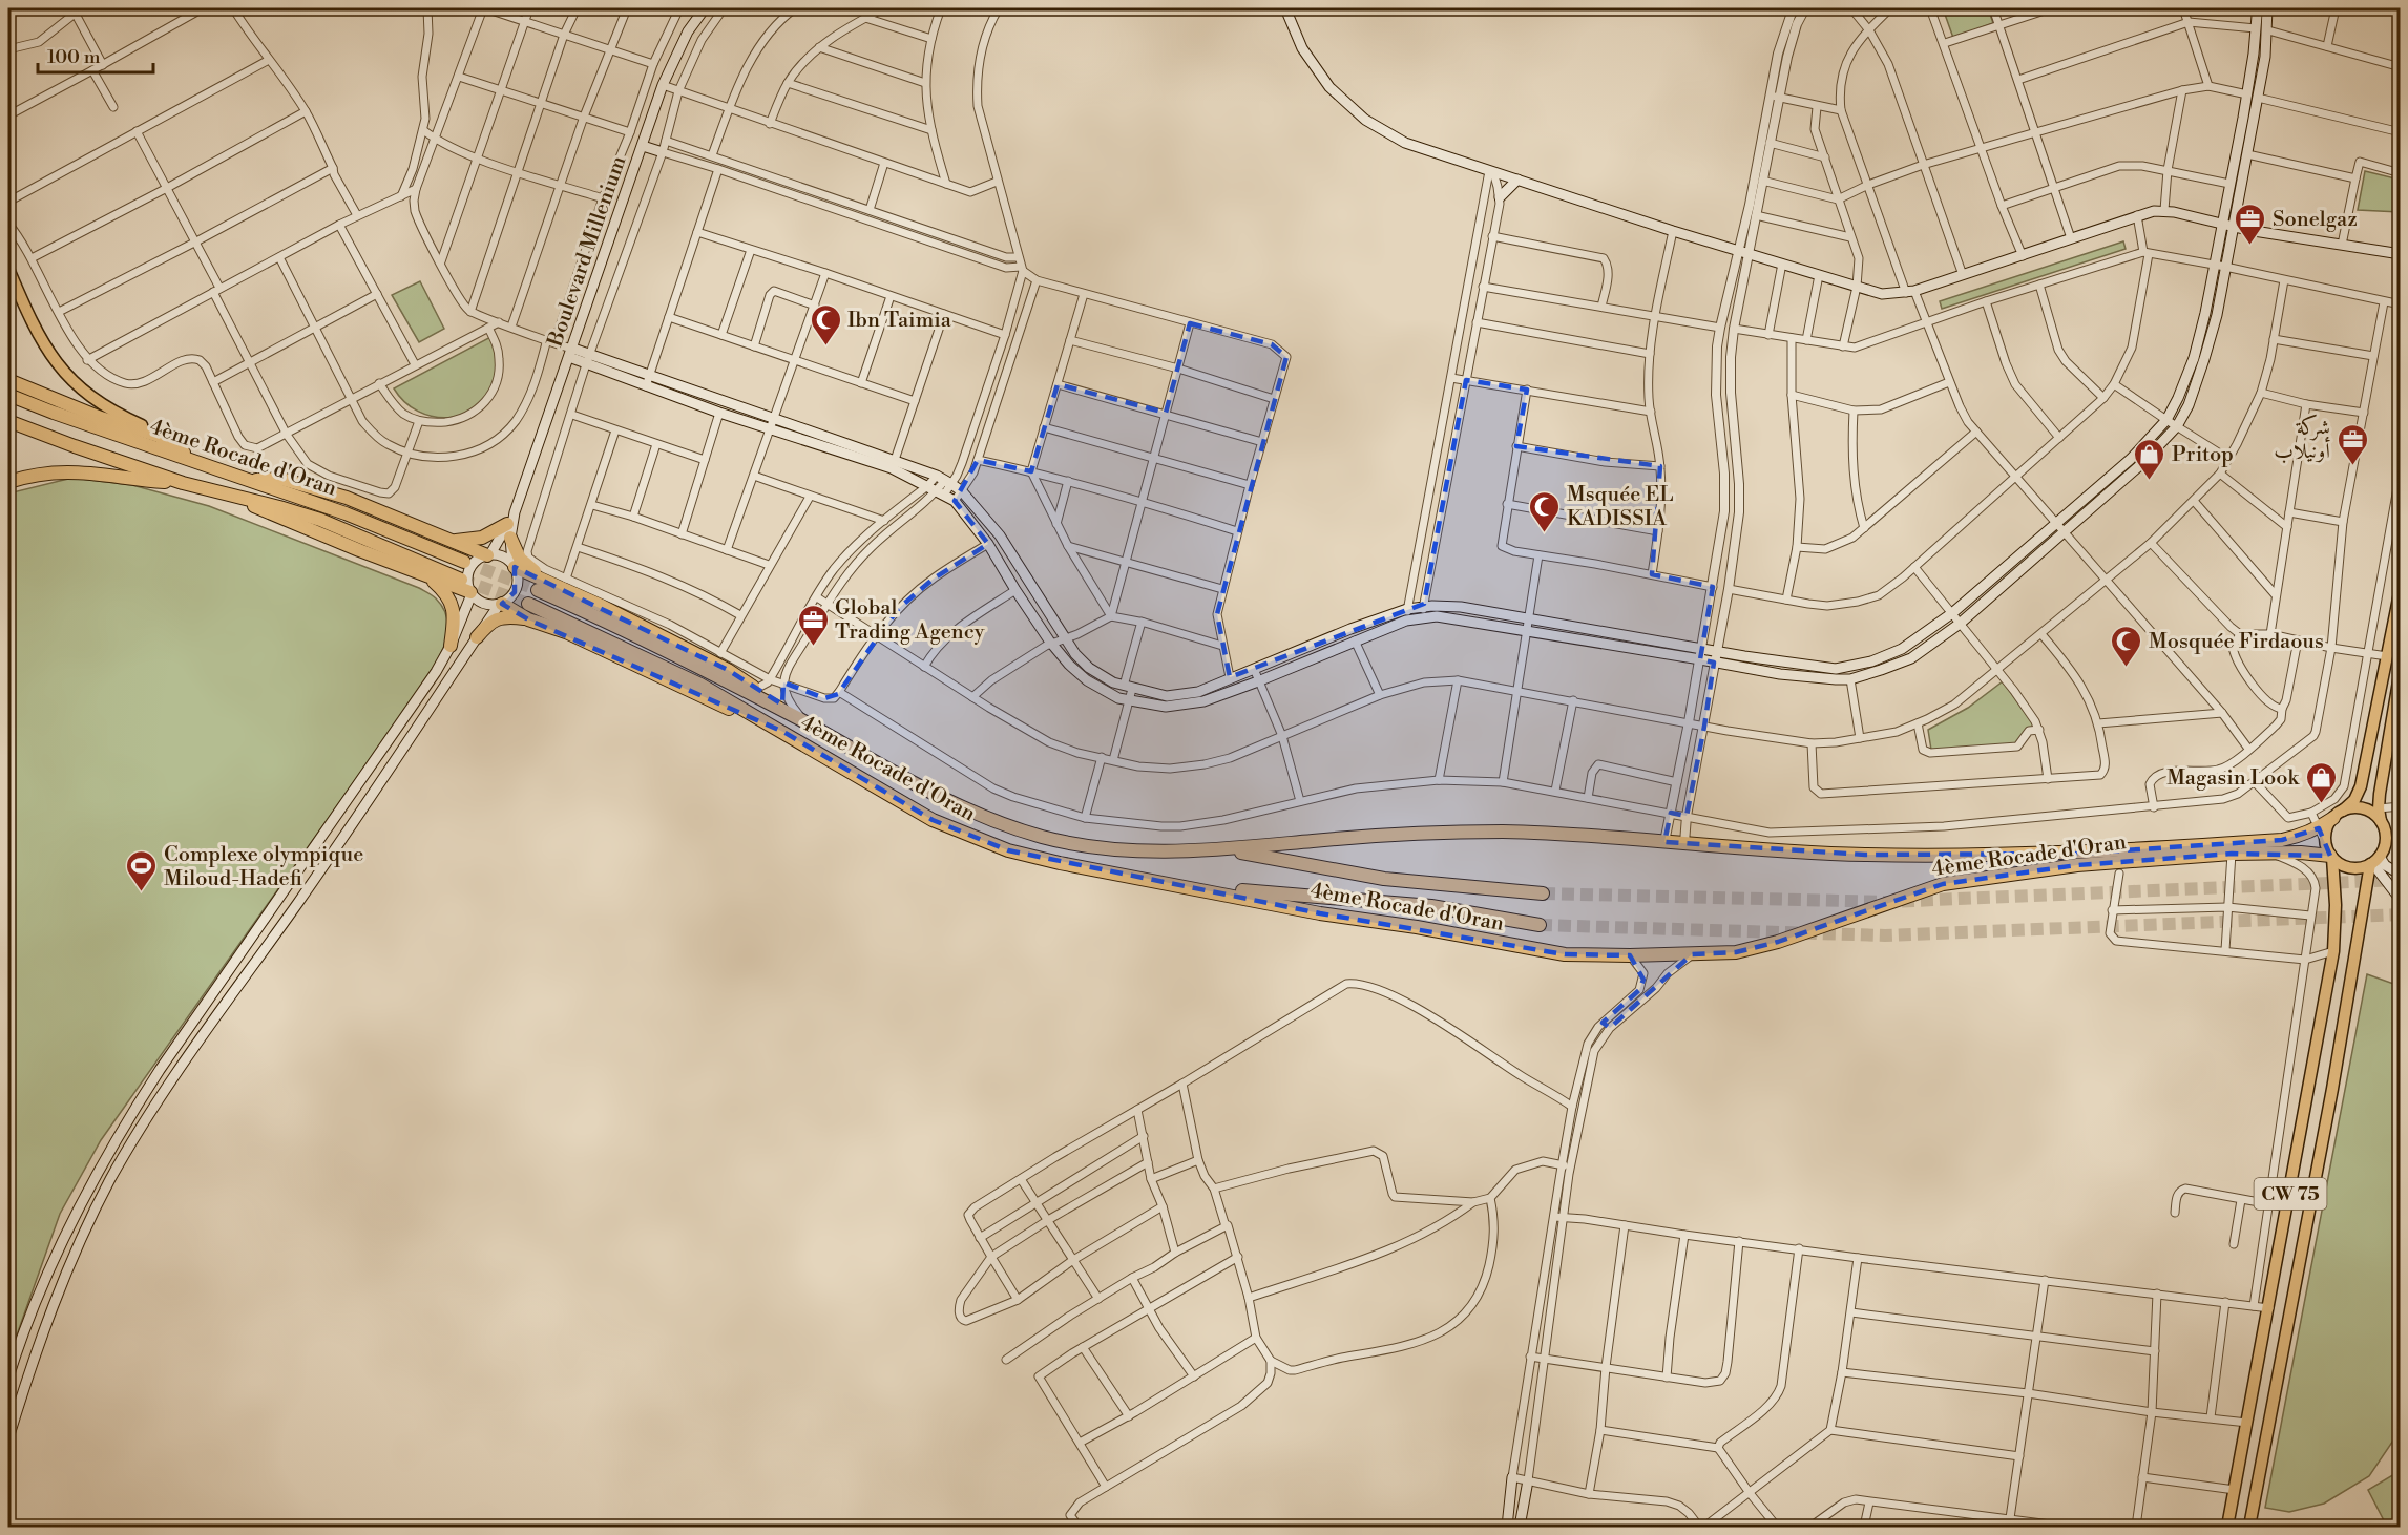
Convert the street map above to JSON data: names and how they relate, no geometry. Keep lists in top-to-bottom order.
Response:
{
  "streets": {
    "highway": ["4ème Rocade d'Oran"],
    "main road": ["Boulevard Millenium", "CW 75"]
  },
  "crossings": [
    ["4ème Rocade d'Oran", "CW 75"]
  ],
  "places": {
    "office": ["Sonelgaz", "شركة أونيلاب", "Global Trading Agency"],
    "mosque": ["Ibn Taimia", "Msquée EL KADISSIA", "Mosquée Firdaous"],
    "shop": ["Pritop", "Magasin Look"],
    "sports": ["Complexe olympique Miloud-Hadefi"]
  },
  "scale_bar": "100 m"
}
